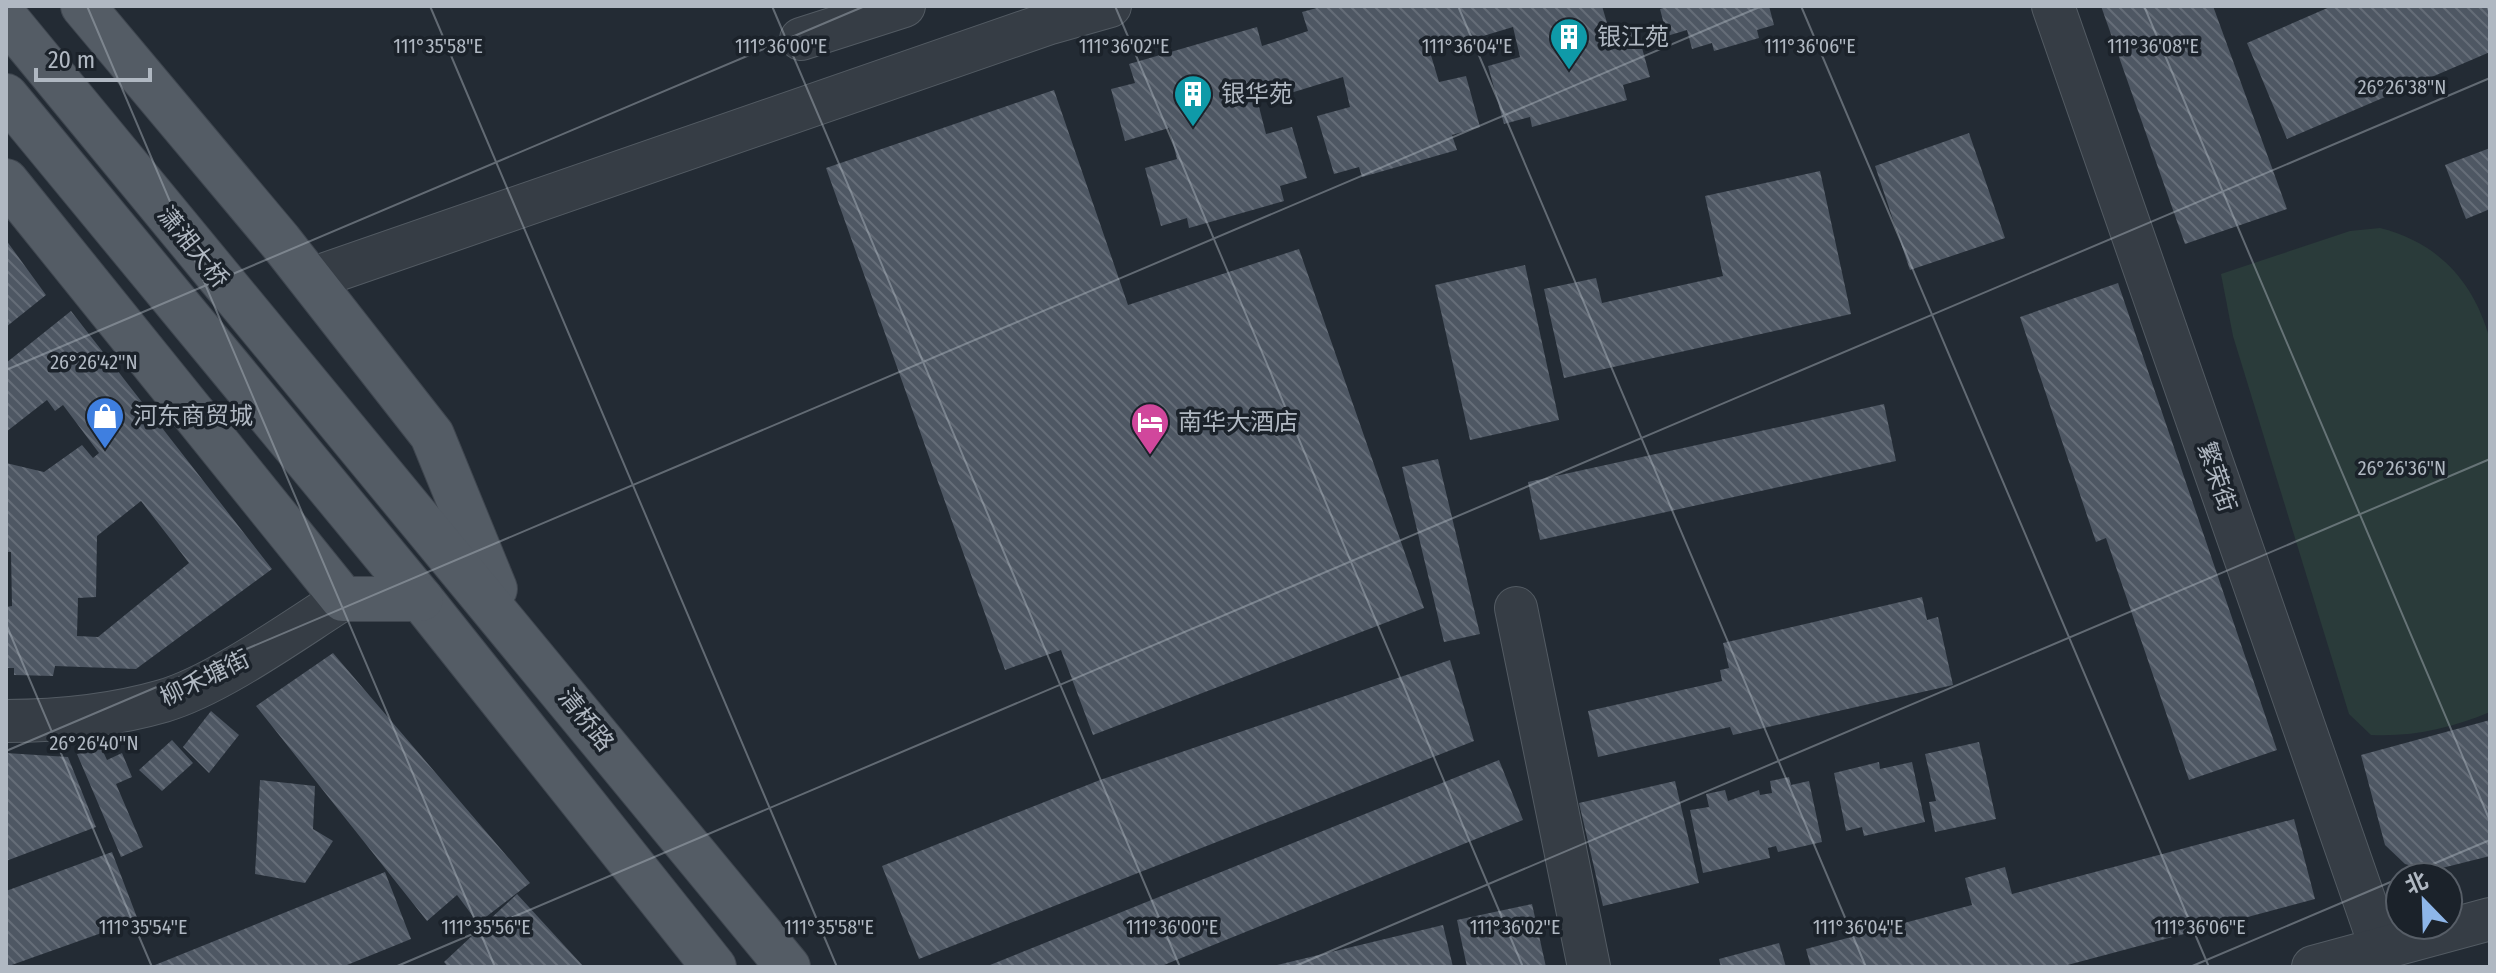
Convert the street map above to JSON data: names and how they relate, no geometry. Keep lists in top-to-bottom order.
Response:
{
  "streets": {
    "main road": ["潇湘大桥", "清桥路"],
    "street": ["繁荣街", "柳禾塘街"]
  },
  "crossings": [
    ["潇湘大桥", "清桥路"]
  ],
  "places": {
    "building": ["银江苑", "银华苑"],
    "shop": ["河东商贸城"],
    "hotel": ["南华大酒店"]
  },
  "scale_bar": "20 m",
  "north": "top left",
  "coordinates": [
    "111°35'58\"E",
    "111°36'00\"E",
    "111°36'02\"E",
    "111°36'04\"E",
    "111°36'06\"E",
    "111°36'08\"E",
    "26°26'38\"N",
    "26°26'42\"N",
    "26°26'36\"N",
    "26°26'40\"N",
    "111°35'54\"E",
    "111°35'56\"E"
  ]
}
